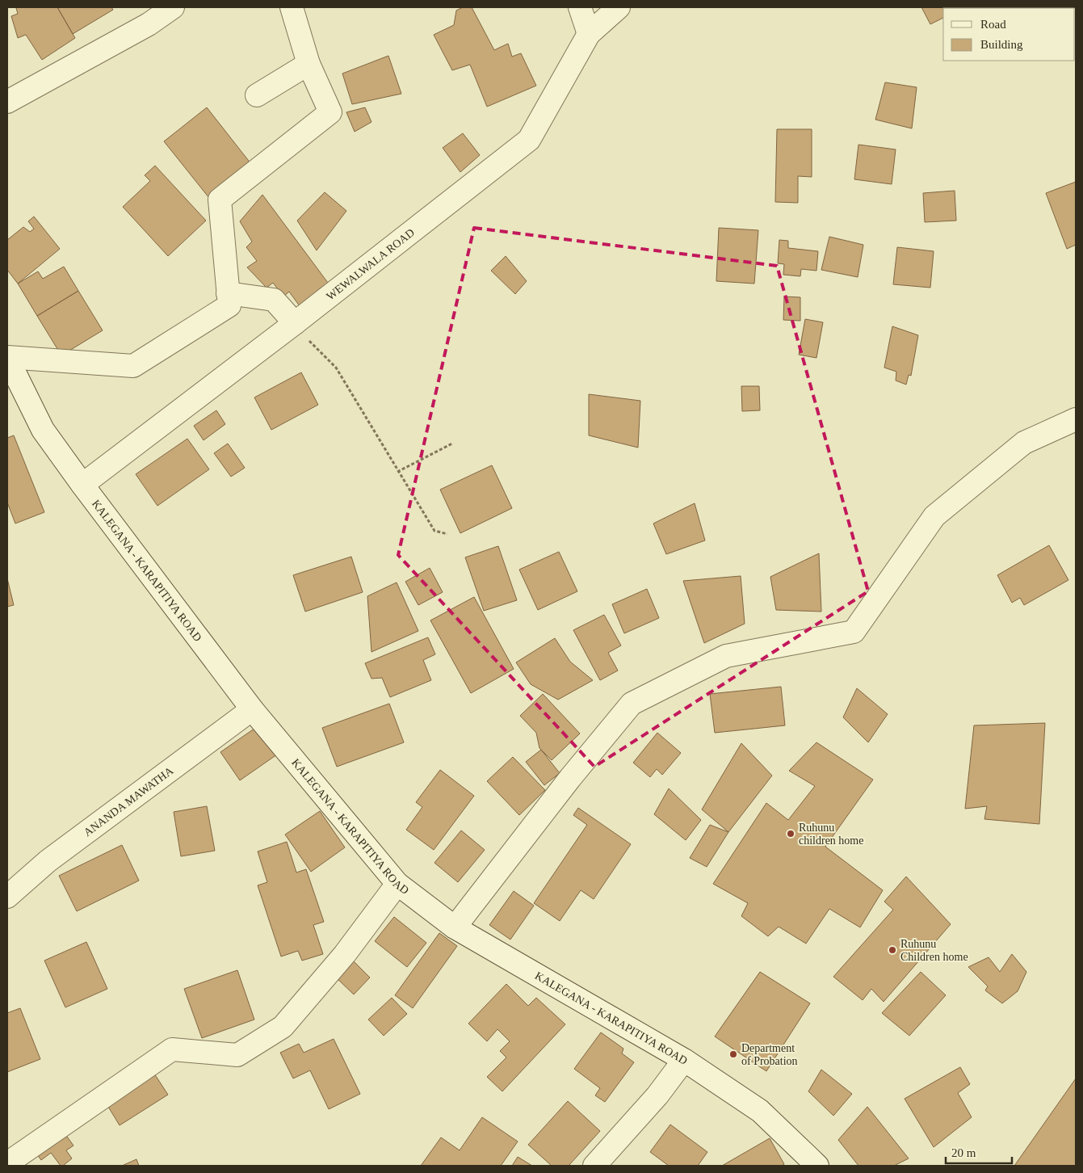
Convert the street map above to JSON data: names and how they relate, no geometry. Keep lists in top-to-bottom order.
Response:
{
  "streets": {
    "street": ["WEWALWALA ROAD", "KALEGANA - KARAPITIYA ROAD", "ANANDA MAWATHA"]
  },
  "crossings": [
    ["WEWALWALA ROAD", "KALEGANA - KARAPITIYA ROAD"],
    ["KALEGANA - KARAPITIYA ROAD", "ANANDA MAWATHA"]
  ],
  "places": ["Ruhunu children home", "Ruhunu Children home", "Department of Probation"],
  "legend": ["Road", "Building"],
  "scale_bar": "20 m"
}
